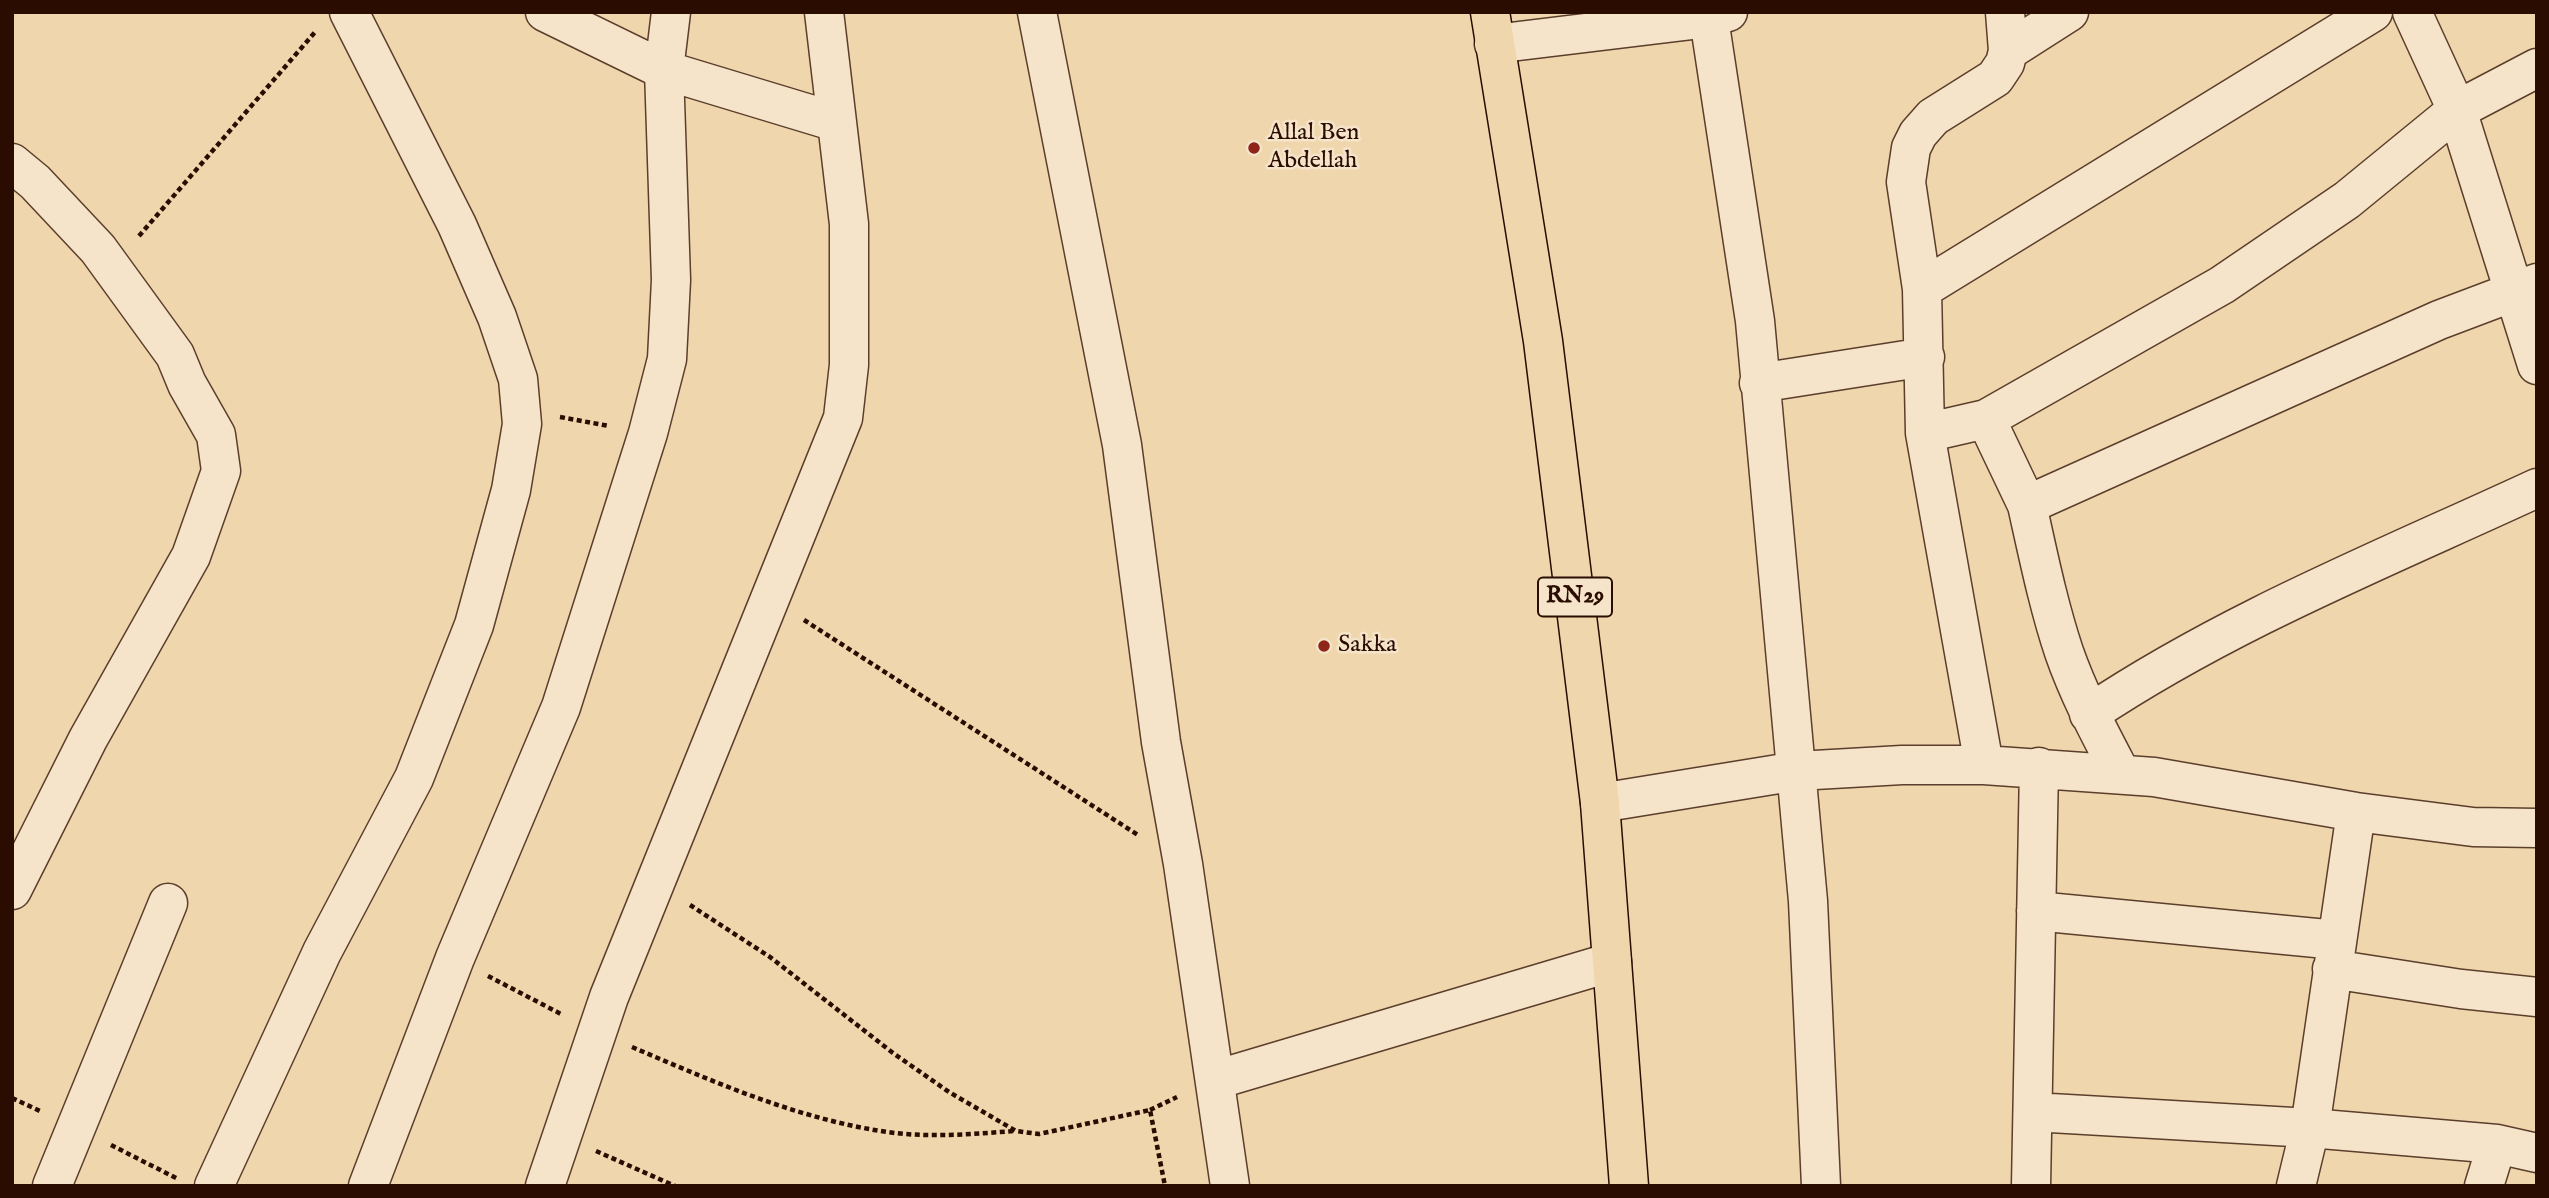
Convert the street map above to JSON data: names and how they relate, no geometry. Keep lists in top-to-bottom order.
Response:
{
  "streets": {
    "main road": ["RN29"]
  },
  "places": ["Allal Ben Abdellah", "Sakka"]
}
